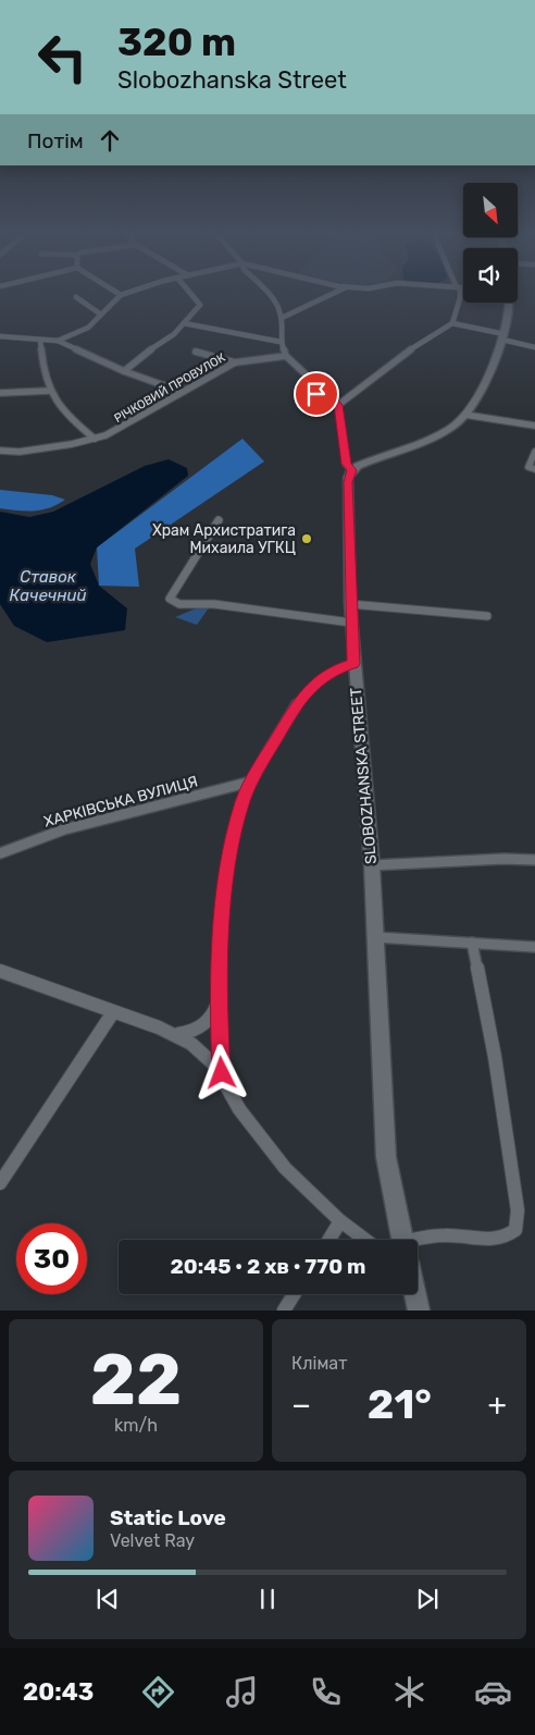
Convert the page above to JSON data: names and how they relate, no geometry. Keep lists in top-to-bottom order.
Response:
{
  "streets": {
    "street": ["РІЧКОВИЙ ПРОВУЛОК", "SLOBOZHANSKA STREET", "ХАРКІВСЬКА ВУЛИЦЯ"]
  },
  "water": ["Ставок Качечний"],
  "places": ["Храм Архистратига Михаила УГКЦ"],
  "north": "bottom right",
  "page": {
    "turn": ["320 m", "Slobozhanska Street"],
    "then": "Потім",
    "limit": "30",
    "trip": "20:45 · 2 хв · 770 m",
    "tile": [
      ["22", "km/h"],
      "Клімат"
    ],
    "heat": ["−", "21°", "+"],
    "song": ["Static Love", "Velvet Ray"],
    "tabs": "20:43"
  }
}
